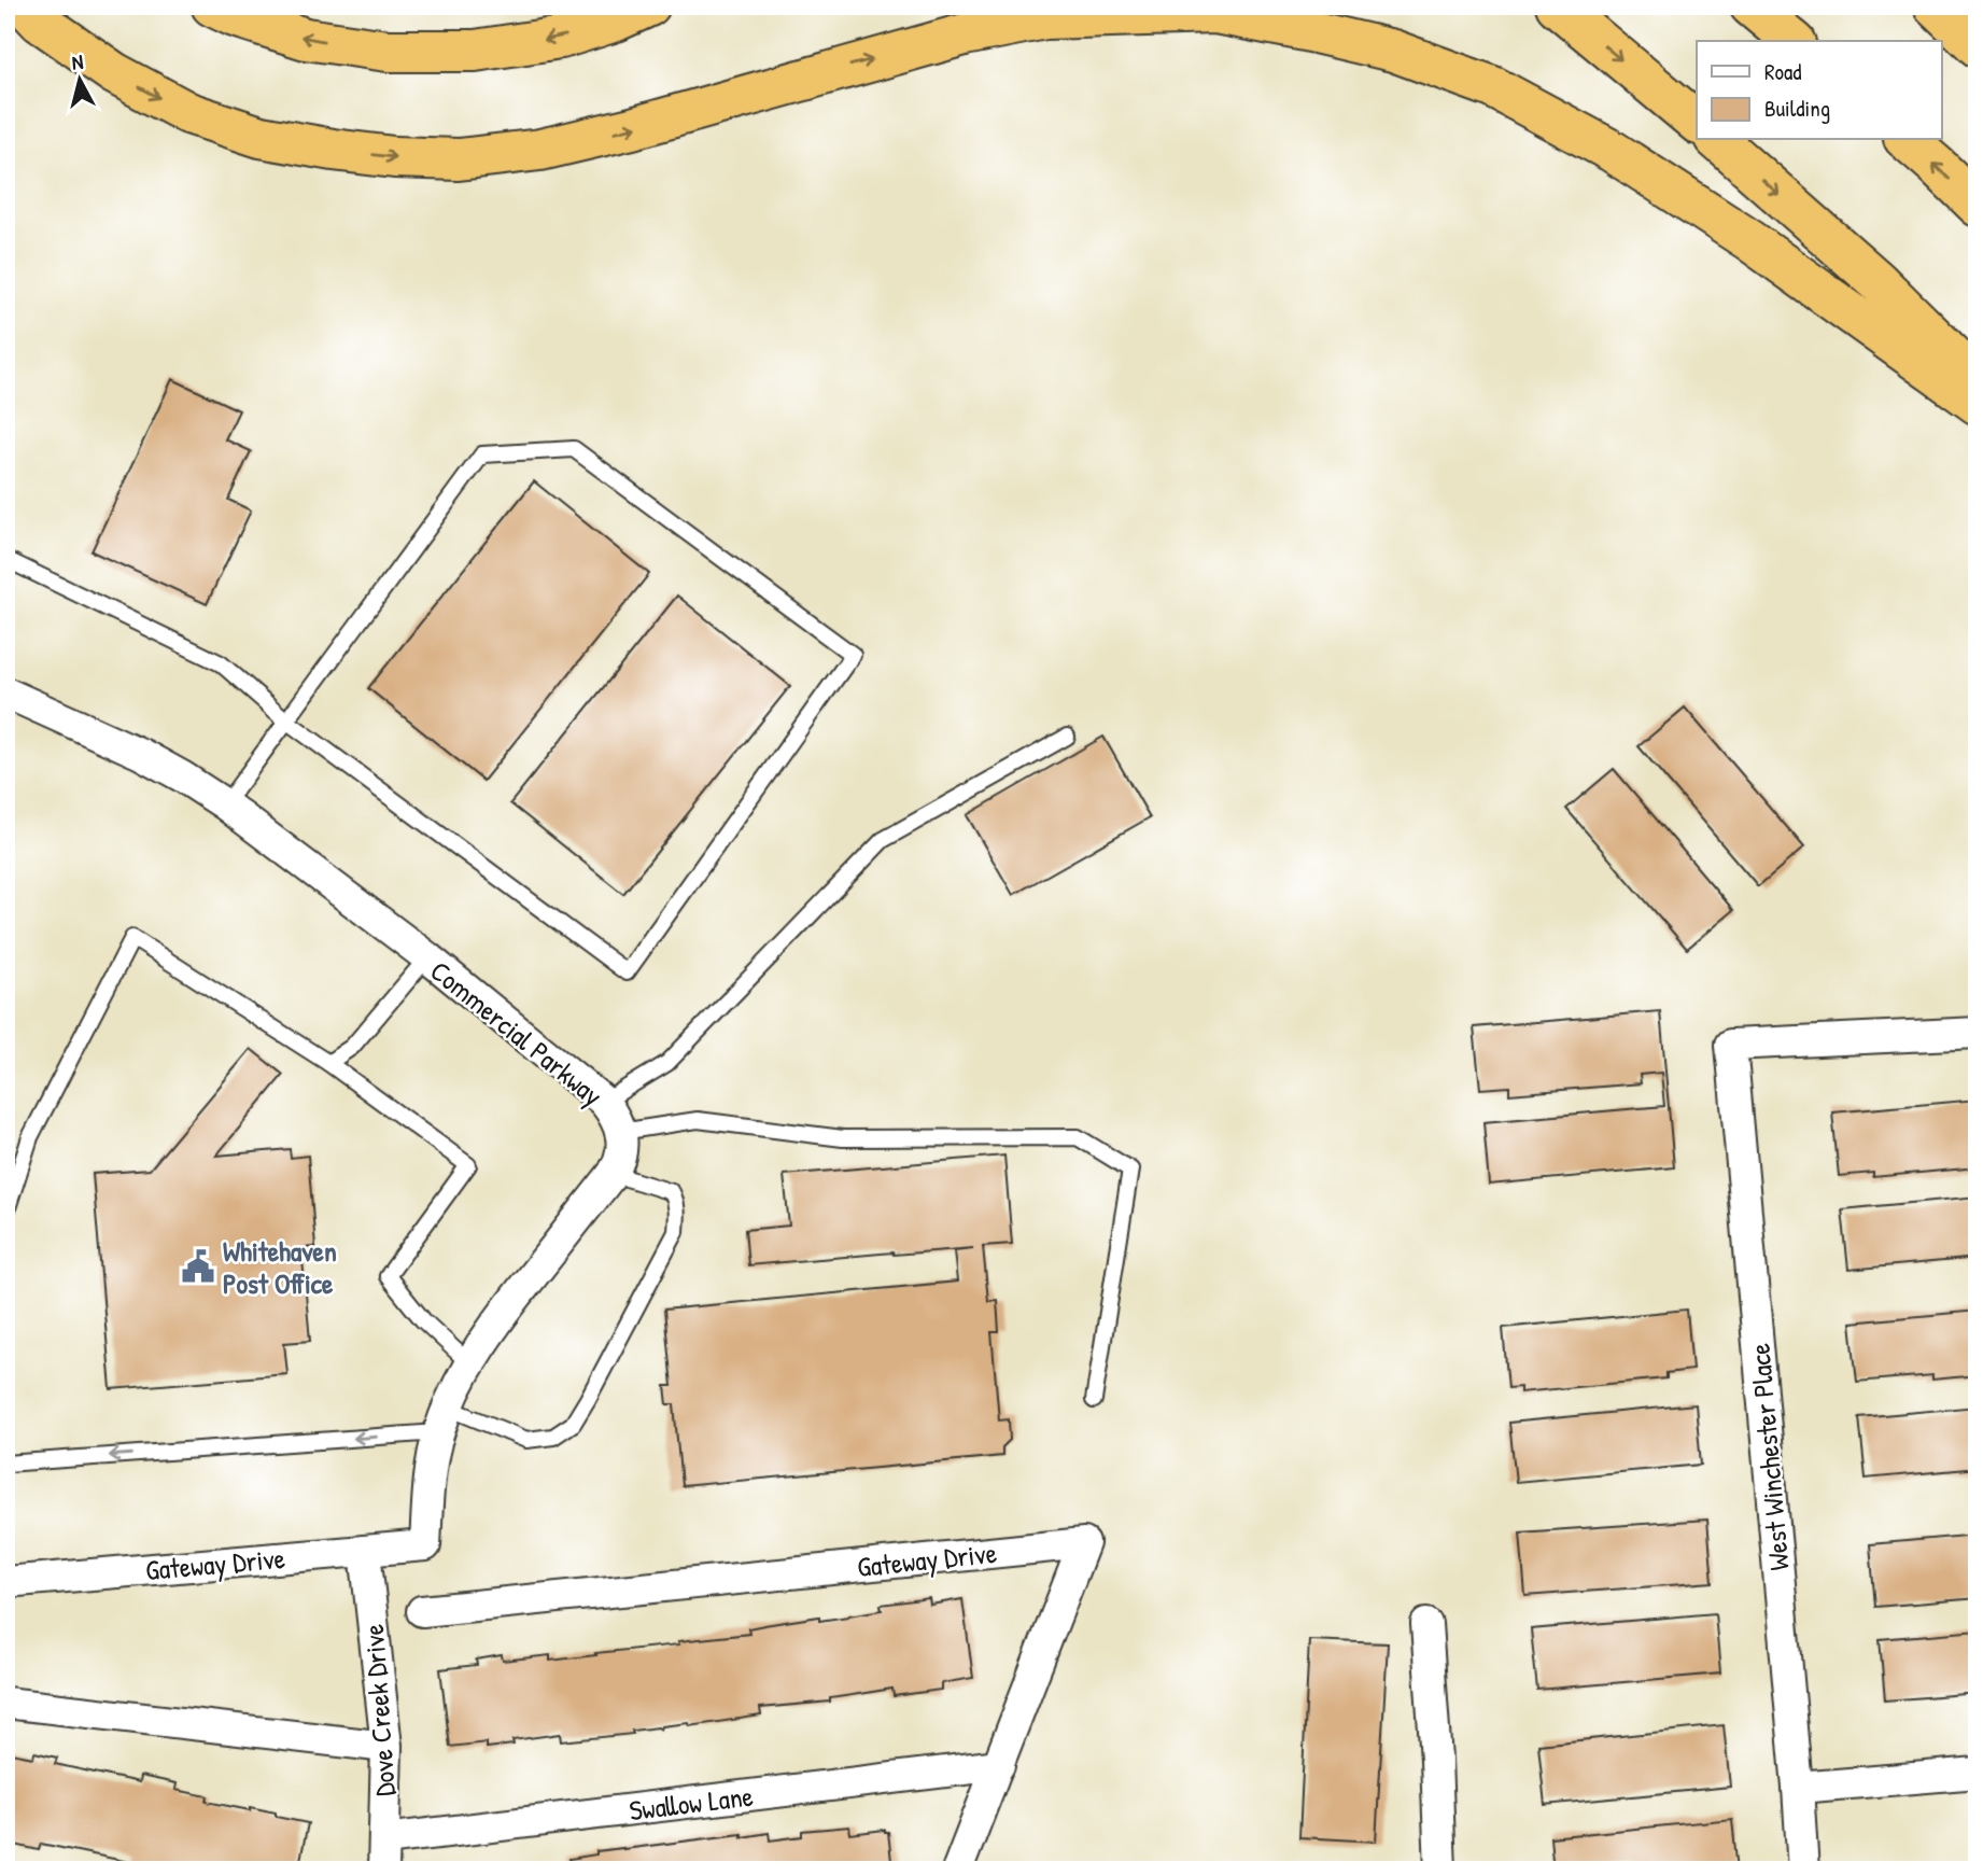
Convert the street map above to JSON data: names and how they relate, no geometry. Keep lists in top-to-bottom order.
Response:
{
  "streets": {
    "street": [
      "Commercial Parkway",
      "West Winchester Place",
      "Gateway Drive",
      "Dove Creek Drive",
      "Swallow Lane"
    ]
  },
  "crossings": [
    ["Commercial Parkway", "Gateway Drive"],
    ["Gateway Drive", "Dove Creek Drive"],
    ["Gateway Drive", "Swallow Lane"],
    ["Dove Creek Drive", "Swallow Lane"]
  ],
  "places": {
    "public building": ["Whitehaven Post Office"]
  },
  "legend": ["Road", "Building"],
  "north": "top"
}
